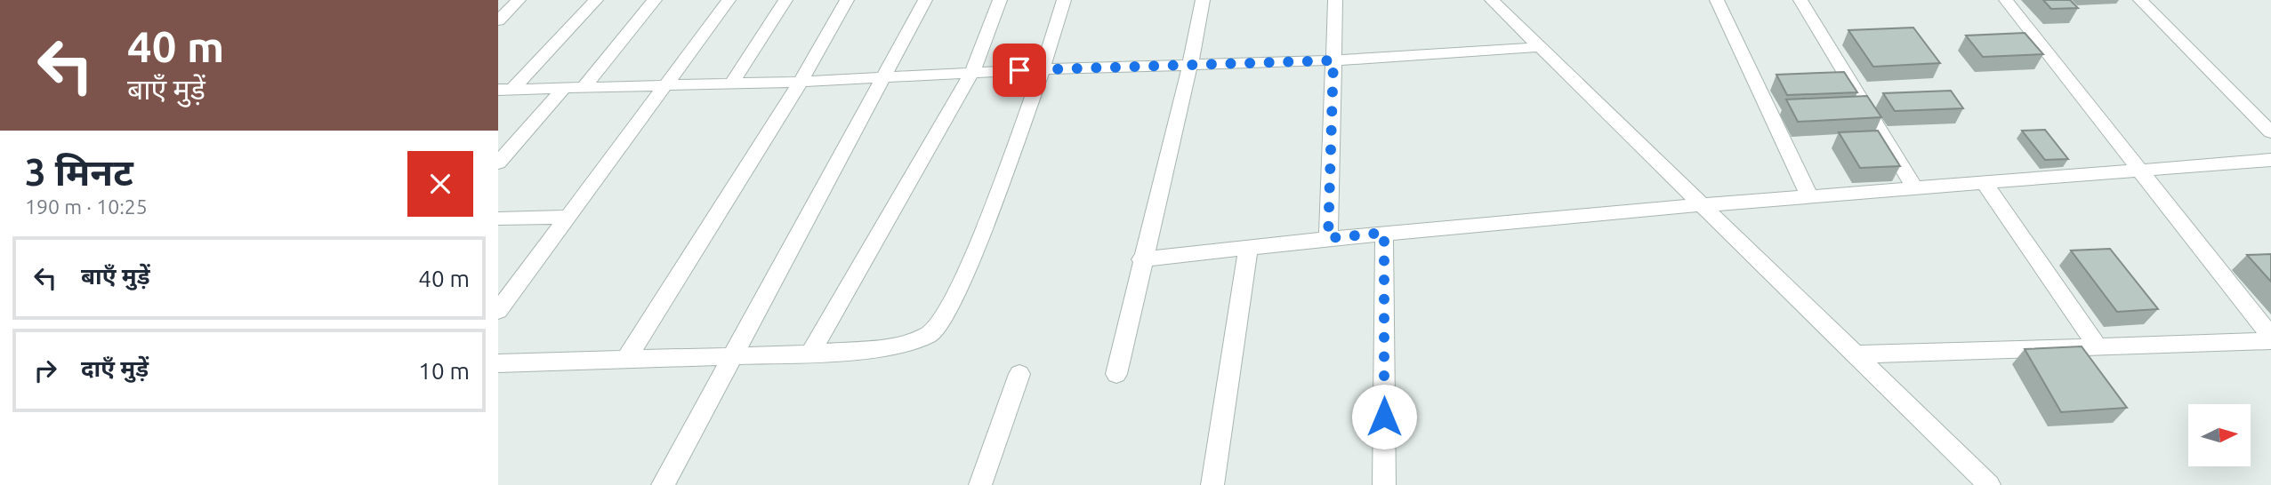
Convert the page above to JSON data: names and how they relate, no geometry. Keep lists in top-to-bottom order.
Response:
{
  "north": "right",
  "page": {
    "turn": ["40 m", "बाएँ मुड़ें"],
    "heading": ["3 मिनट", "190 m · 10:25"],
    "list": [
      {
        "name": "बाएँ मुड़ें",
        "value": "40 m"
      },
      {
        "name": "दाएँ मुड़ें",
        "value": "10 m"
      }
    ]
  }
}
